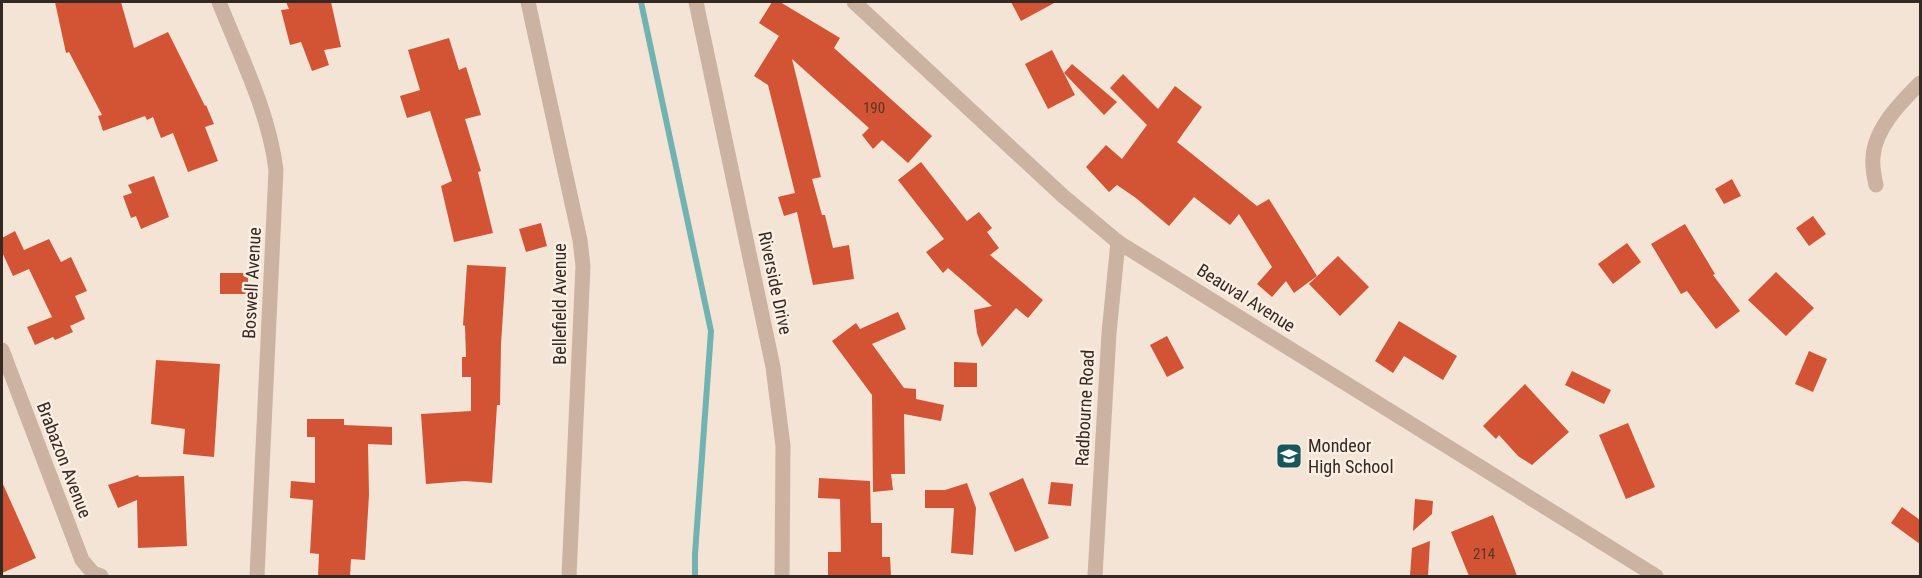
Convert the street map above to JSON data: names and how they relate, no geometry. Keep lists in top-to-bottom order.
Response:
{
  "streets": {
    "street": [
      "Boswell Avenue",
      "Riverside Drive",
      "Beauval Avenue",
      "Bellefield Avenue",
      "Radbourne Road",
      "Brabazon Avenue"
    ]
  },
  "crossings": [
    ["Beauval Avenue", "Radbourne Road"]
  ],
  "places": {
    "school or university": ["Mondeor High School"]
  },
  "house_numbers": ["190", "214"]
}
